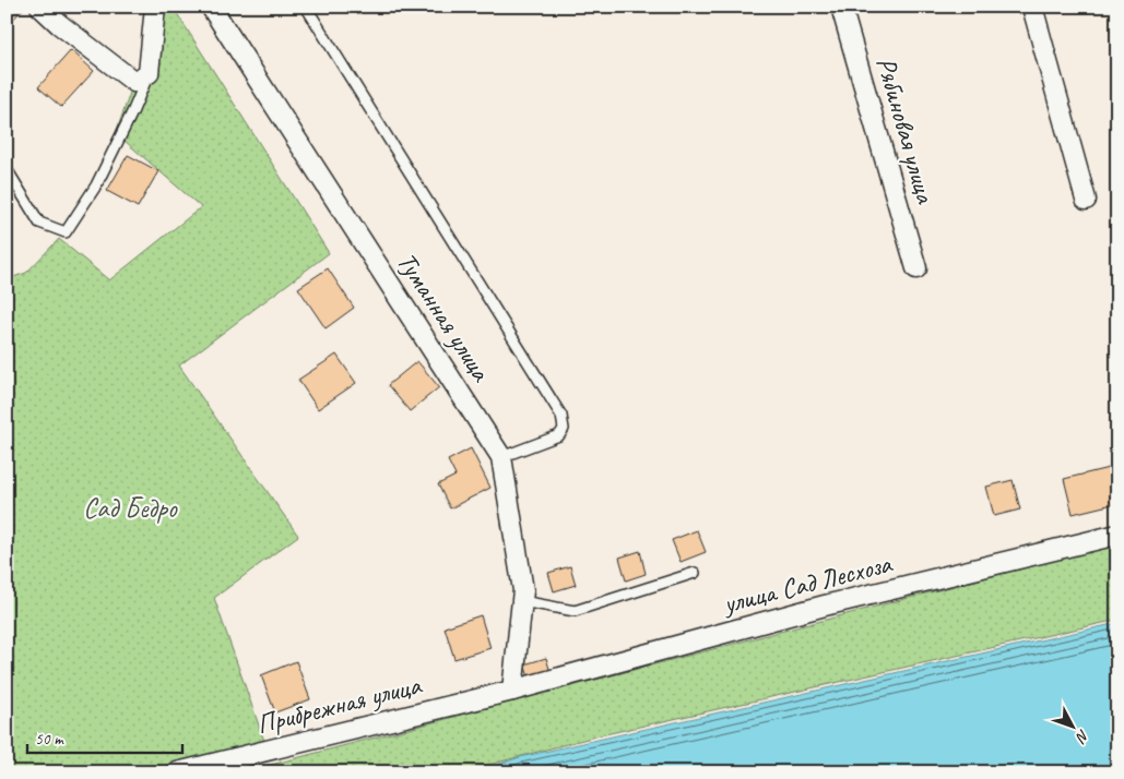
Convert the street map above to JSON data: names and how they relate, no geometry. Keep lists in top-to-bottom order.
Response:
{
  "streets": {
    "street": [
      "Рябиновая улица",
      "Туманная улица",
      "улица Сад Лесхоза",
      "Прибрежная улица"
    ]
  },
  "crossings": [
    ["Туманная улица", "улица Сад Лесхоза"],
    ["Туманная улица", "Прибрежная улица"],
    ["улица Сад Лесхоза", "Прибрежная улица"]
  ],
  "parks": ["Сад Бедро"],
  "scale_bar": "50 m",
  "north": "bottom right"
}
